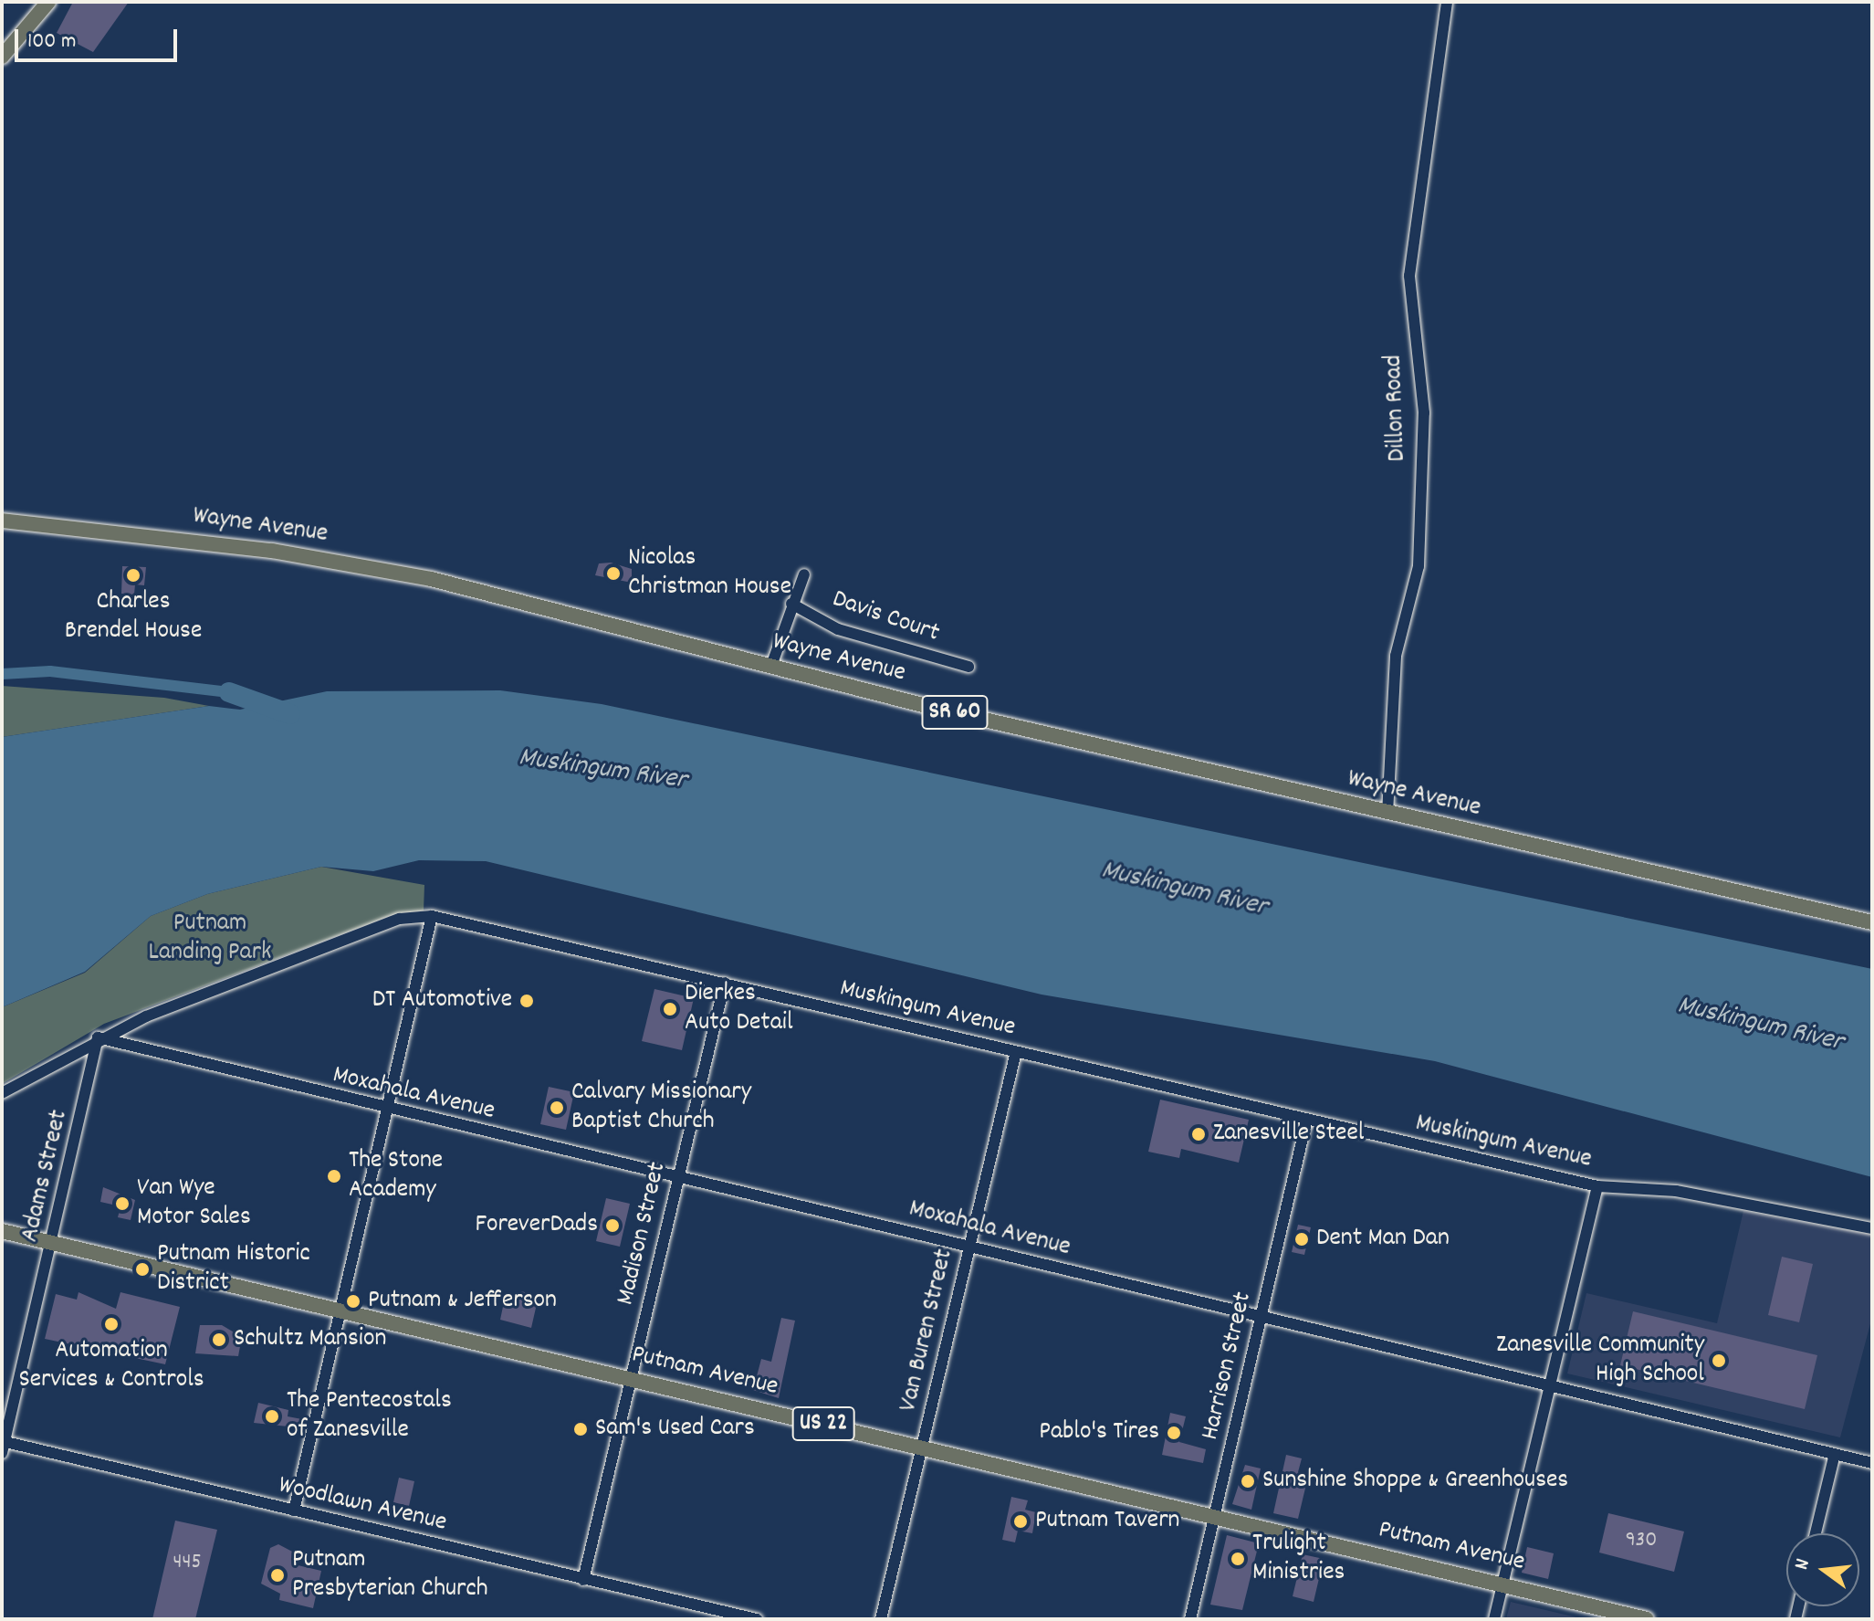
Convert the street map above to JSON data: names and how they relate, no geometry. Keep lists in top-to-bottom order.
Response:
{
  "streets": {
    "main road": [
      "Wayne Avenue",
      "SR 60",
      "Putnam Avenue",
      "US 22"
    ],
    "street": [
      "Dillon Road",
      "Davis Court",
      "Muskingum Avenue",
      "Moxahala Avenue",
      "Adams Street",
      "Madison Street",
      "Van Buren Street",
      "Harrison Street",
      "Woodlawn Avenue"
    ]
  },
  "crossings": [
    ["Dillon Road", "Wayne Avenue"],
    ["Muskingum Avenue", "Moxahala Avenue"],
    ["Muskingum Avenue", "Adams Street"],
    ["Muskingum Avenue", "Madison Street"],
    ["Muskingum Avenue", "Van Buren Street"],
    ["Muskingum Avenue", "Harrison Street"],
    ["Moxahala Avenue", "Adams Street"],
    ["Moxahala Avenue", "Madison Street"],
    ["Moxahala Avenue", "Van Buren Street"],
    ["Moxahala Avenue", "Harrison Street"],
    ["Adams Street", "Putnam Avenue"],
    ["Adams Street", "Woodlawn Avenue"],
    ["Madison Street", "Putnam Avenue"],
    ["Madison Street", "Woodlawn Avenue"],
    ["Van Buren Street", "Putnam Avenue"],
    ["Harrison Street", "Putnam Avenue"]
  ],
  "water": ["Muskingum River"],
  "parks": ["Putnam Landing Park"],
  "places": [
    "Nicolas Christman House",
    "Charles Brendel House",
    "DT Automotive",
    "Dierkes Auto Detail",
    "Calvary Missionary Baptist Church",
    "Zanesville Steel",
    "The Stone Academy",
    "Van Wye Motor Sales",
    "ForeverDads",
    "Dent Man Dan",
    "Putnam Historic District",
    "Putnam & Jefferson",
    "Automation Services & Controls",
    "Schultz Mansion",
    "Zanesville Community High School",
    "The Pentecostals of Zanesville",
    "Sam's Used Cars",
    "Pablo's Tires",
    "Sunshine Shoppe & Greenhouses",
    "Putnam Tavern",
    "Trulight Ministries",
    "Putnam Presbyterian Church"
  ],
  "house_numbers": ["930", "445"],
  "scale_bar": "100 m",
  "north": "left"
}
